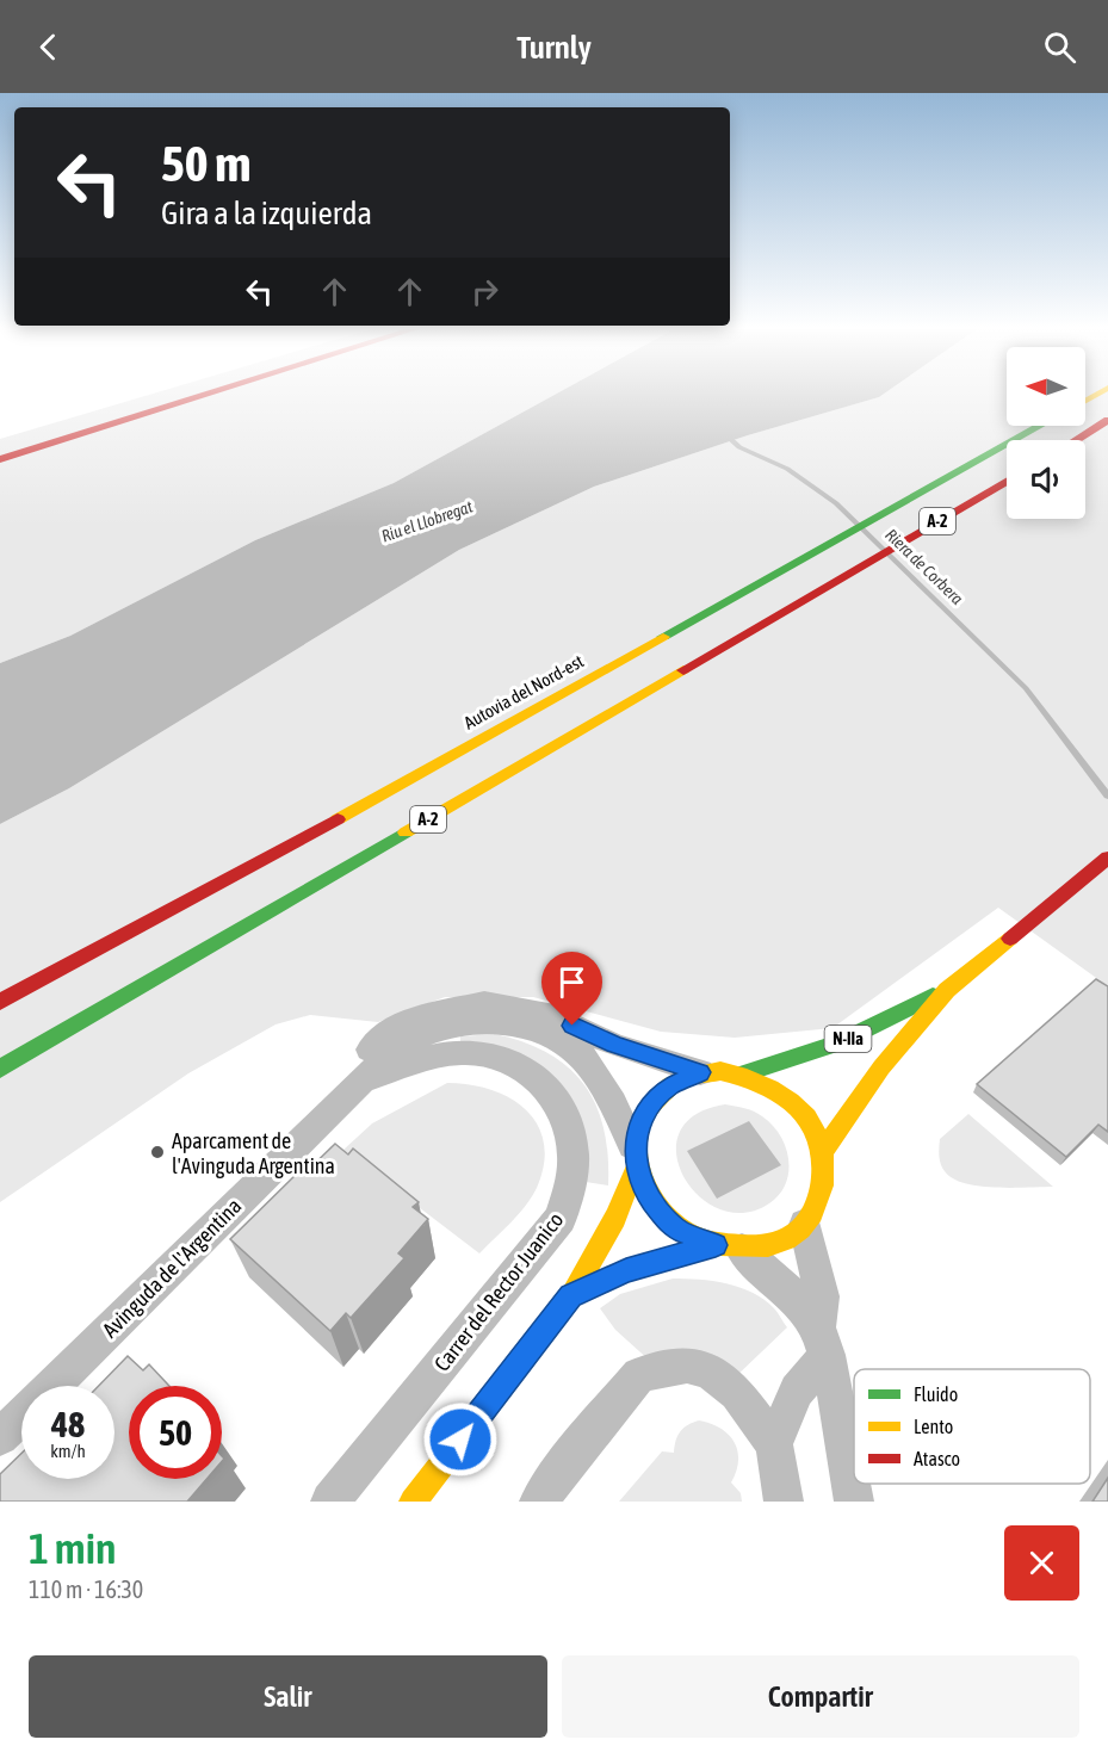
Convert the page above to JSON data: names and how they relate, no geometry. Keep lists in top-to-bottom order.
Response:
{
  "streets": {
    "main road": ["A-2", "Autovia del Nord-est", "N-IIa"],
    "street": ["Avinguda de l'Argentina", "Carrer del Rector Juanico"]
  },
  "crossings": [
    ["N-IIa", "Avinguda de l'Argentina"],
    ["Avinguda de l'Argentina", "Carrer del Rector Juanico"]
  ],
  "water": ["Riu el Llobregat", "Riera de Corbera"],
  "places": ["Aparcament de l'Avinguda Argentina"],
  "legend": ["Fluido", "Lento", "Atasco"],
  "north": "left",
  "page": {
    "header": "Turnly",
    "turn": ["50 m", "Gira a la izquierda"],
    "speed": "48 km/h",
    "limit": "50",
    "heading": ["1 min", "110 m · 16:30"],
    "buttons": ["Salir", "Compartir"]
  }
}
